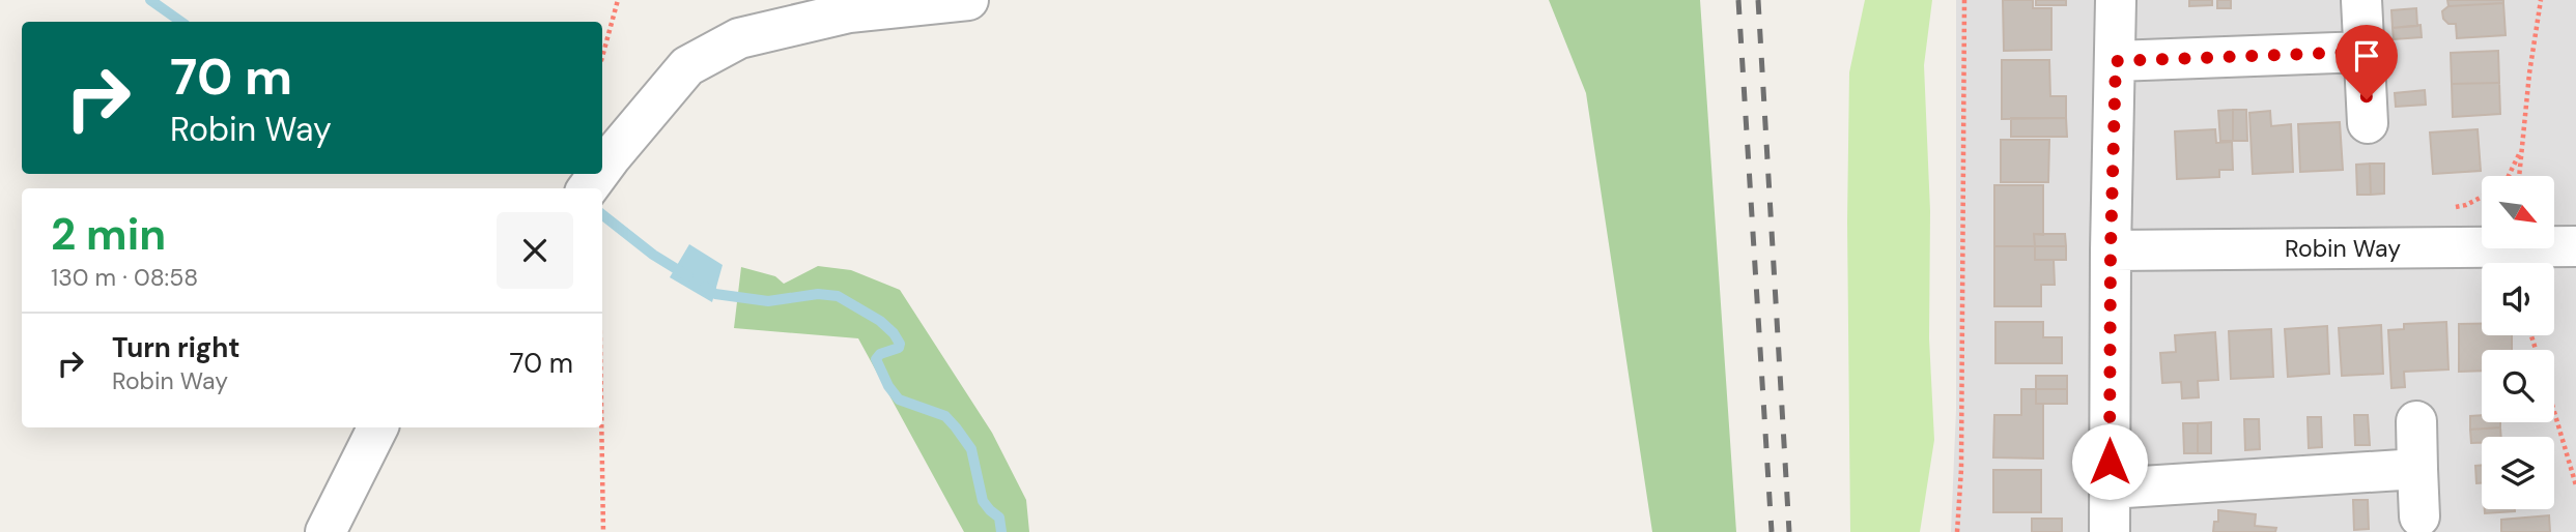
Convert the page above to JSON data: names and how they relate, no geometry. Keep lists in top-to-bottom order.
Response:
{
  "streets": {
    "street": ["Robin Way"]
  },
  "north": "bottom right",
  "page": {
    "turn": ["70 m", "Robin Way"],
    "heading": ["2 min", "130 m · 08:58"],
    "list": [
      {
        "name": "Turn right",
        "note": "Robin Way",
        "value": "70 m"
      }
    ]
  }
}
